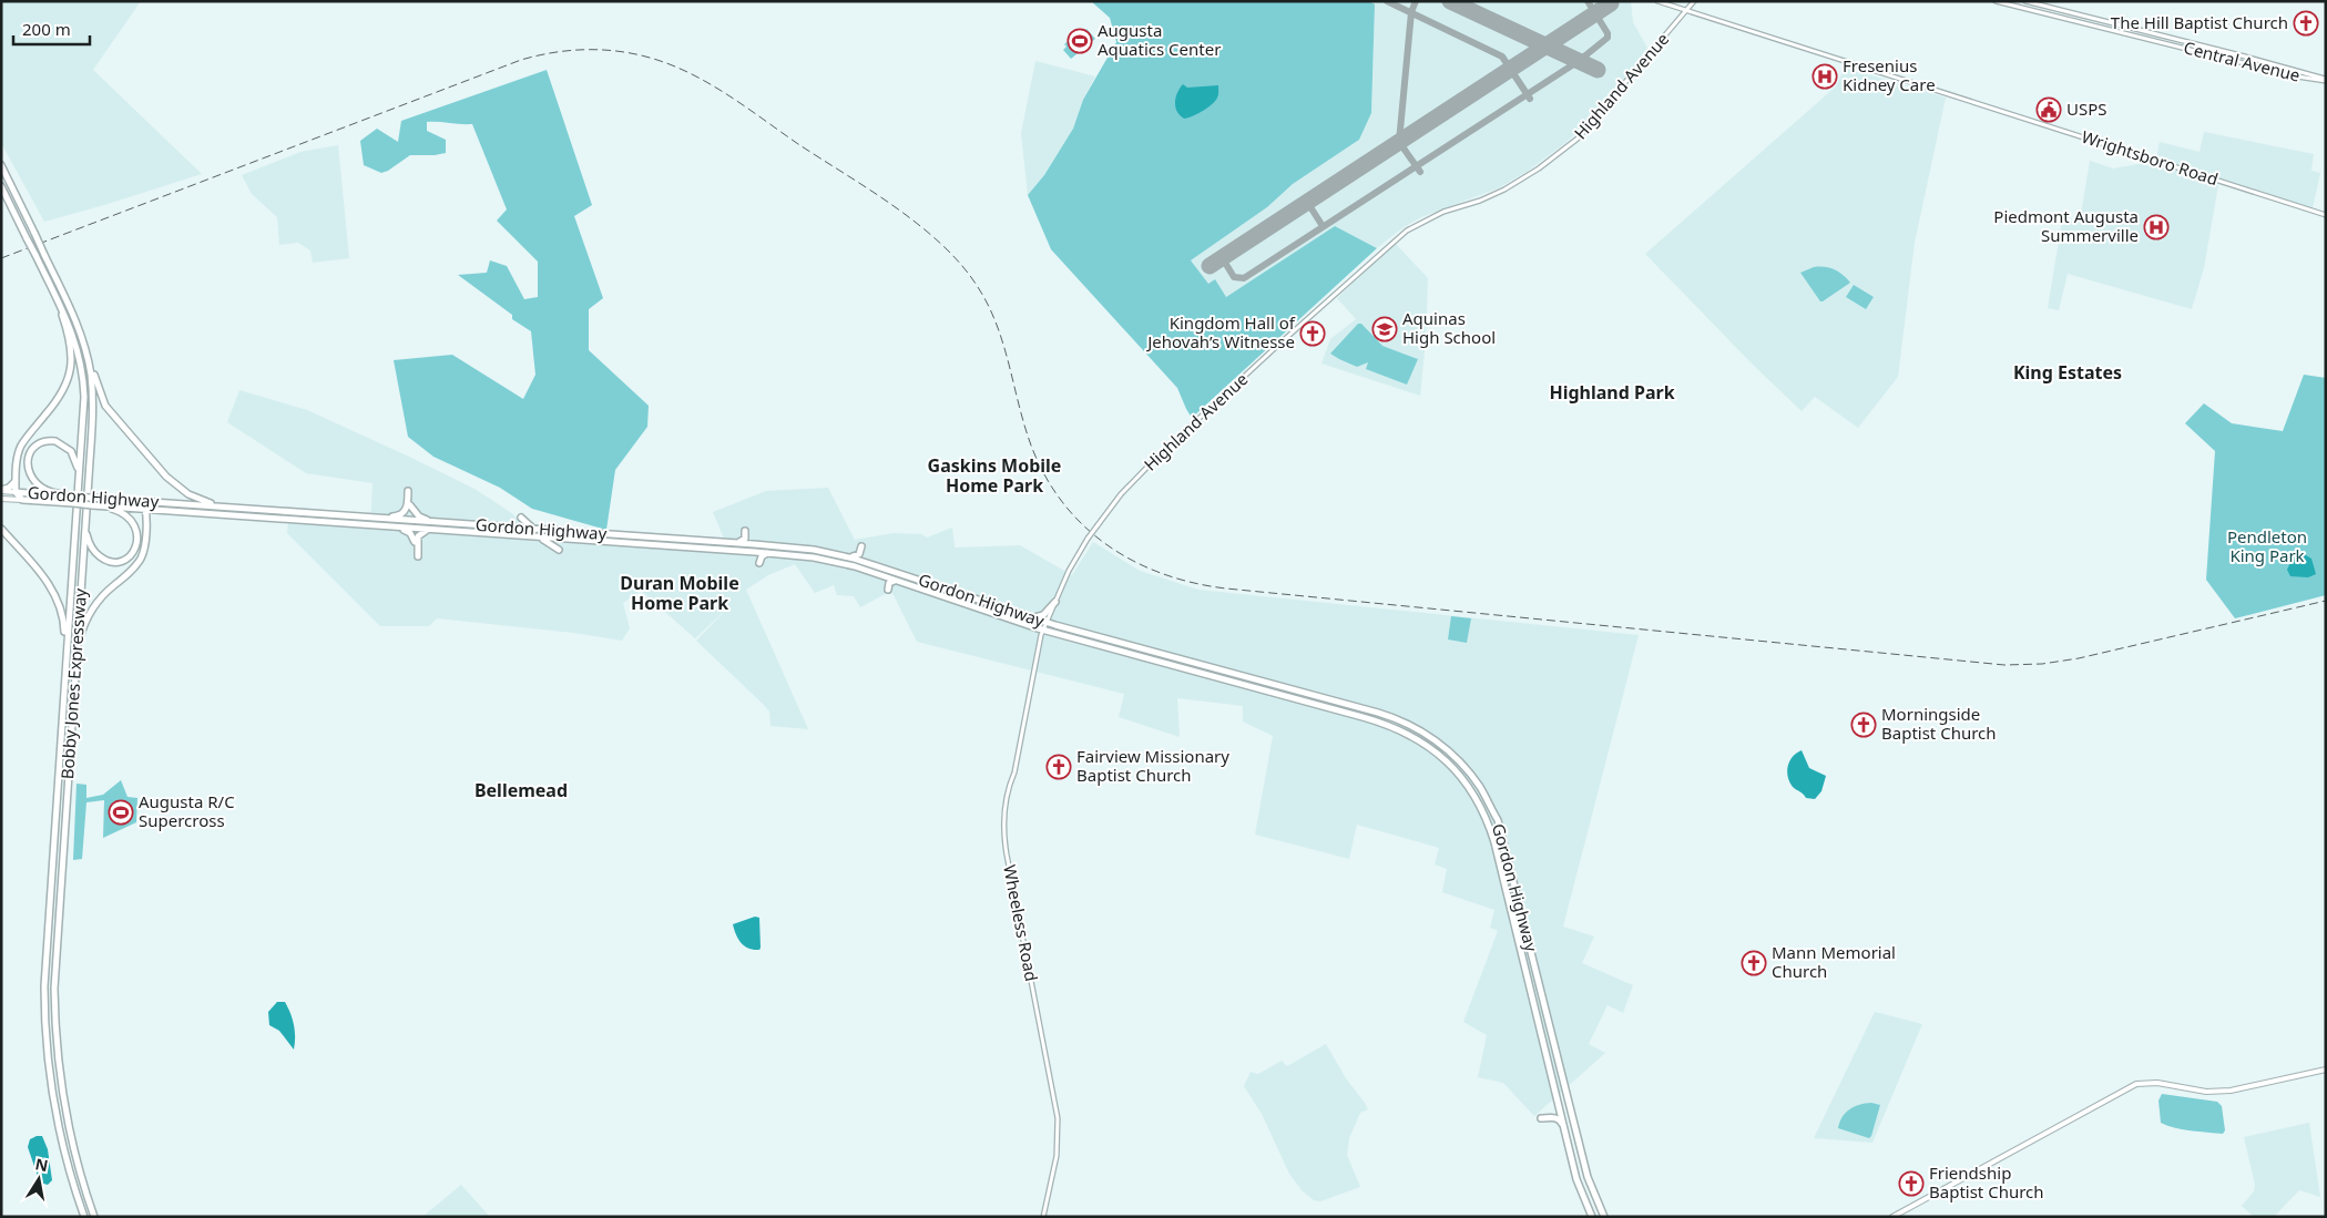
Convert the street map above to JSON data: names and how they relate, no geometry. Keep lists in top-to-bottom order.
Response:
{
  "streets": {
    "highway": ["Gordon Highway", "Bobby Jones Expressway"],
    "main road": [
      "Central Avenue",
      "Highland Avenue",
      "Wrightsboro Road",
      "Wheeless Road"
    ]
  },
  "crossings": [
    ["Highland Avenue", "Wrightsboro Road"],
    ["Highland Avenue", "Gordon Highway"],
    ["Highland Avenue", "Wheeless Road"],
    ["Gordon Highway", "Bobby Jones Expressway"],
    ["Gordon Highway", "Wheeless Road"]
  ],
  "districts": [
    "King Estates",
    "Highland Park",
    "Gaskins Mobile Home Park",
    "Duran Mobile Home Park",
    "Bellemead"
  ],
  "parks": ["Pendleton King Park"],
  "places": {
    "church": [
      "The Hill Baptist Church",
      "Kingdom Hall of Jehovah’s Witnesse",
      "Morningside Baptist Church",
      "Fairview Missionary Baptist Church",
      "Mann Memorial Church",
      "Friendship Baptist Church"
    ],
    "sports": ["Augusta Aquatics Center", "Augusta R/C Supercross"],
    "hospital": ["Fresenius Kidney Care", "Piedmont Augusta Summerville"],
    "public building": ["USPS"],
    "school or university": ["Aquinas High School"]
  },
  "scale_bar": "200 m",
  "north": "top"
}
